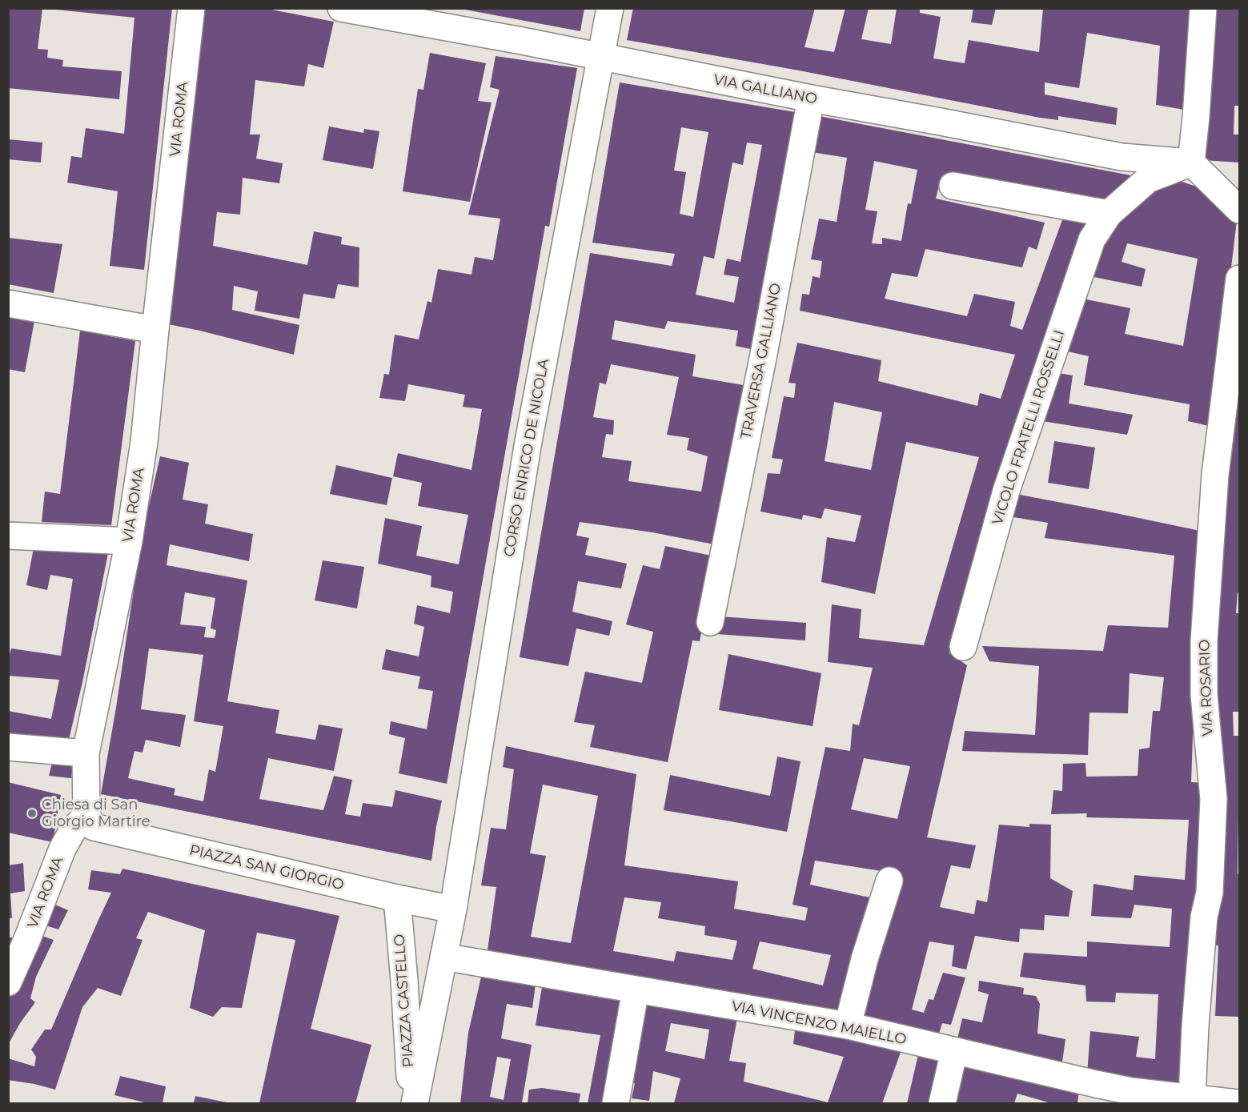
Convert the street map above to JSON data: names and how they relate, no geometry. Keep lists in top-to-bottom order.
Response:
{
  "streets": {
    "street": [
      "VIA GALLIANO",
      "VIA ROMA",
      "TRAVERSA GALLIANO",
      "VICOLO FRATELLI ROSSELLI",
      "CORSO ENRICO DE NICOLA",
      "VIA ROSARIO",
      "PIAZZA SAN GIORGIO",
      "PIAZZA CASTELLO",
      "VIA VINCENZO MAIELLO"
    ]
  },
  "crossings": [
    ["VIA GALLIANO", "TRAVERSA GALLIANO"],
    ["VIA GALLIANO", "VICOLO FRATELLI ROSSELLI"],
    ["VIA GALLIANO", "CORSO ENRICO DE NICOLA"],
    ["VIA ROMA", "PIAZZA SAN GIORGIO"],
    ["CORSO ENRICO DE NICOLA", "PIAZZA SAN GIORGIO"],
    ["CORSO ENRICO DE NICOLA", "PIAZZA CASTELLO"],
    ["VIA ROSARIO", "VIA VINCENZO MAIELLO"],
    ["PIAZZA SAN GIORGIO", "PIAZZA CASTELLO"],
    ["PIAZZA CASTELLO", "VIA VINCENZO MAIELLO"]
  ],
  "places": ["Chiesa di San Giorgio Martire"]
}
